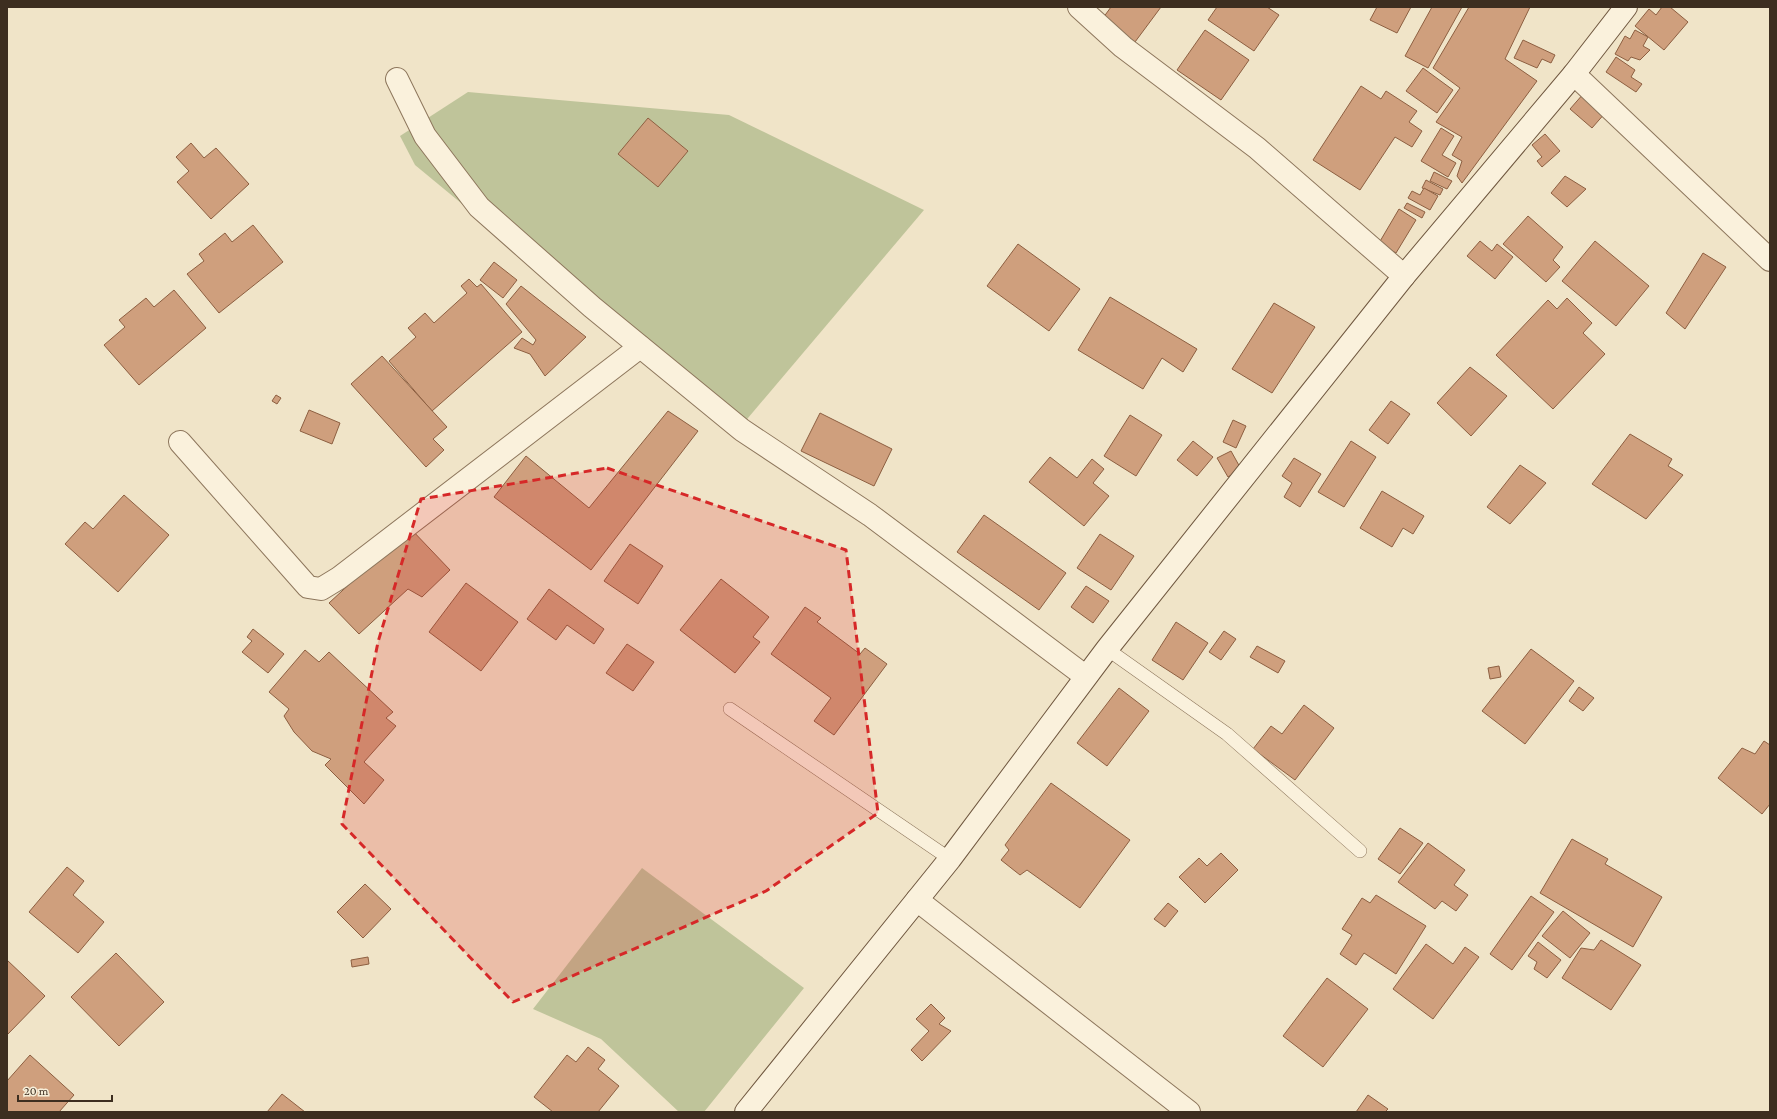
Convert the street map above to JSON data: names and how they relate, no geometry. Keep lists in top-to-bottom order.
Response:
{
  "scale_bar": "20 m"
}
